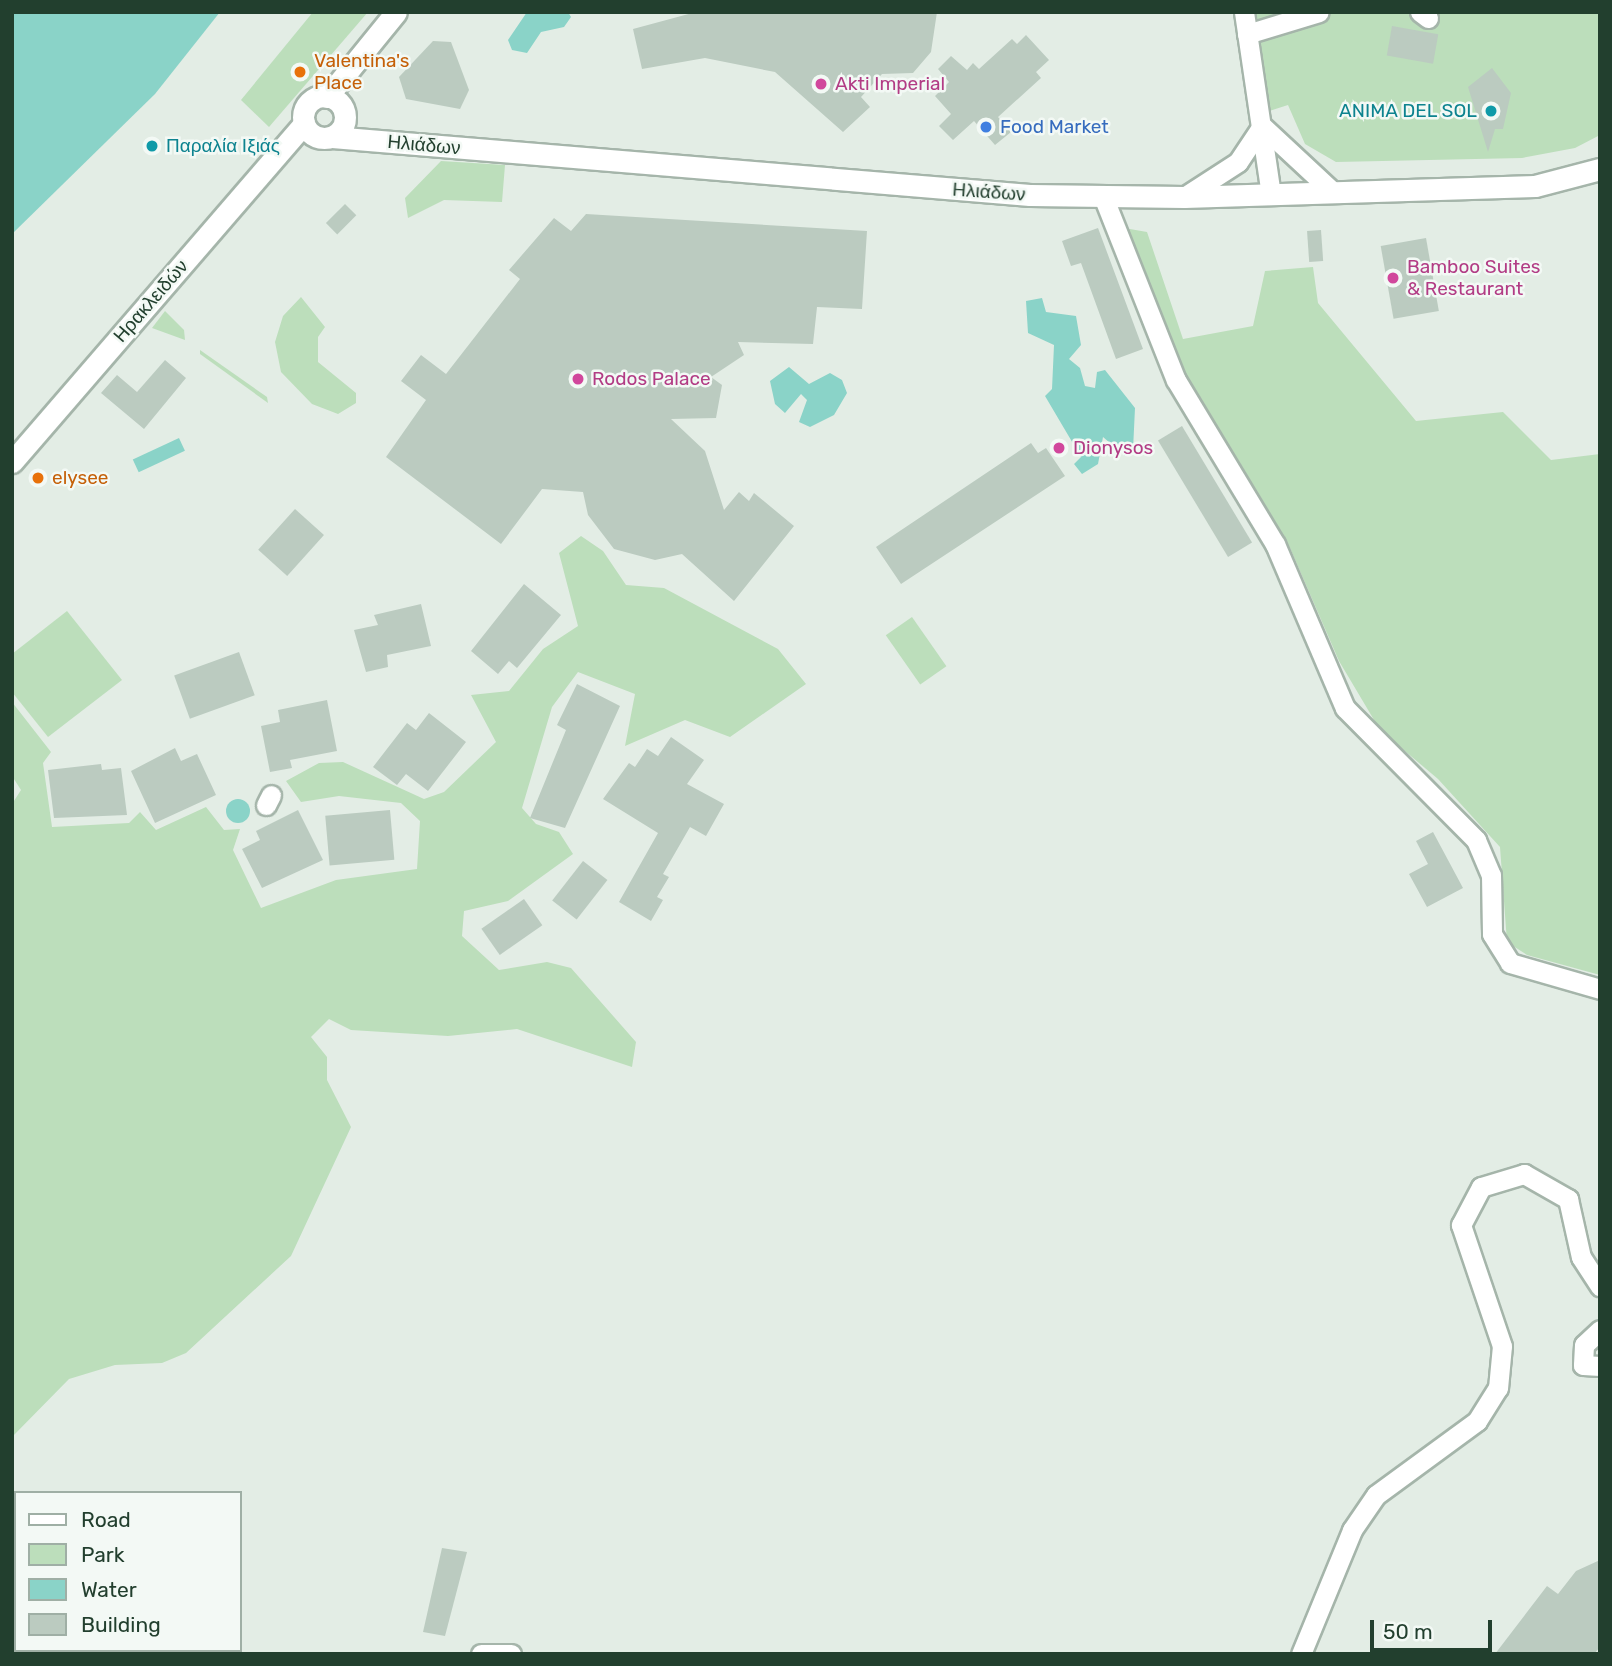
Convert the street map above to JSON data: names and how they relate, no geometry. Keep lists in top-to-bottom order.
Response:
{
  "streets": {
    "street": ["Ηλιάδων", "Ηρακλειδών"]
  },
  "crossings": [
    ["Ηλιάδων", "Ηρακλειδών"]
  ],
  "places": [
    "Valentina's Place",
    "Akti Imperial",
    "ANIMA DEL SOL",
    "Food Market",
    "Παραλία Ιξιάς",
    "Bamboo Suites & Restaurant",
    "Rodos Palace",
    "Dionysos",
    "elysee"
  ],
  "legend": [
    "Road",
    "Park",
    "Water",
    "Building"
  ],
  "scale_bar": "50 m"
}
